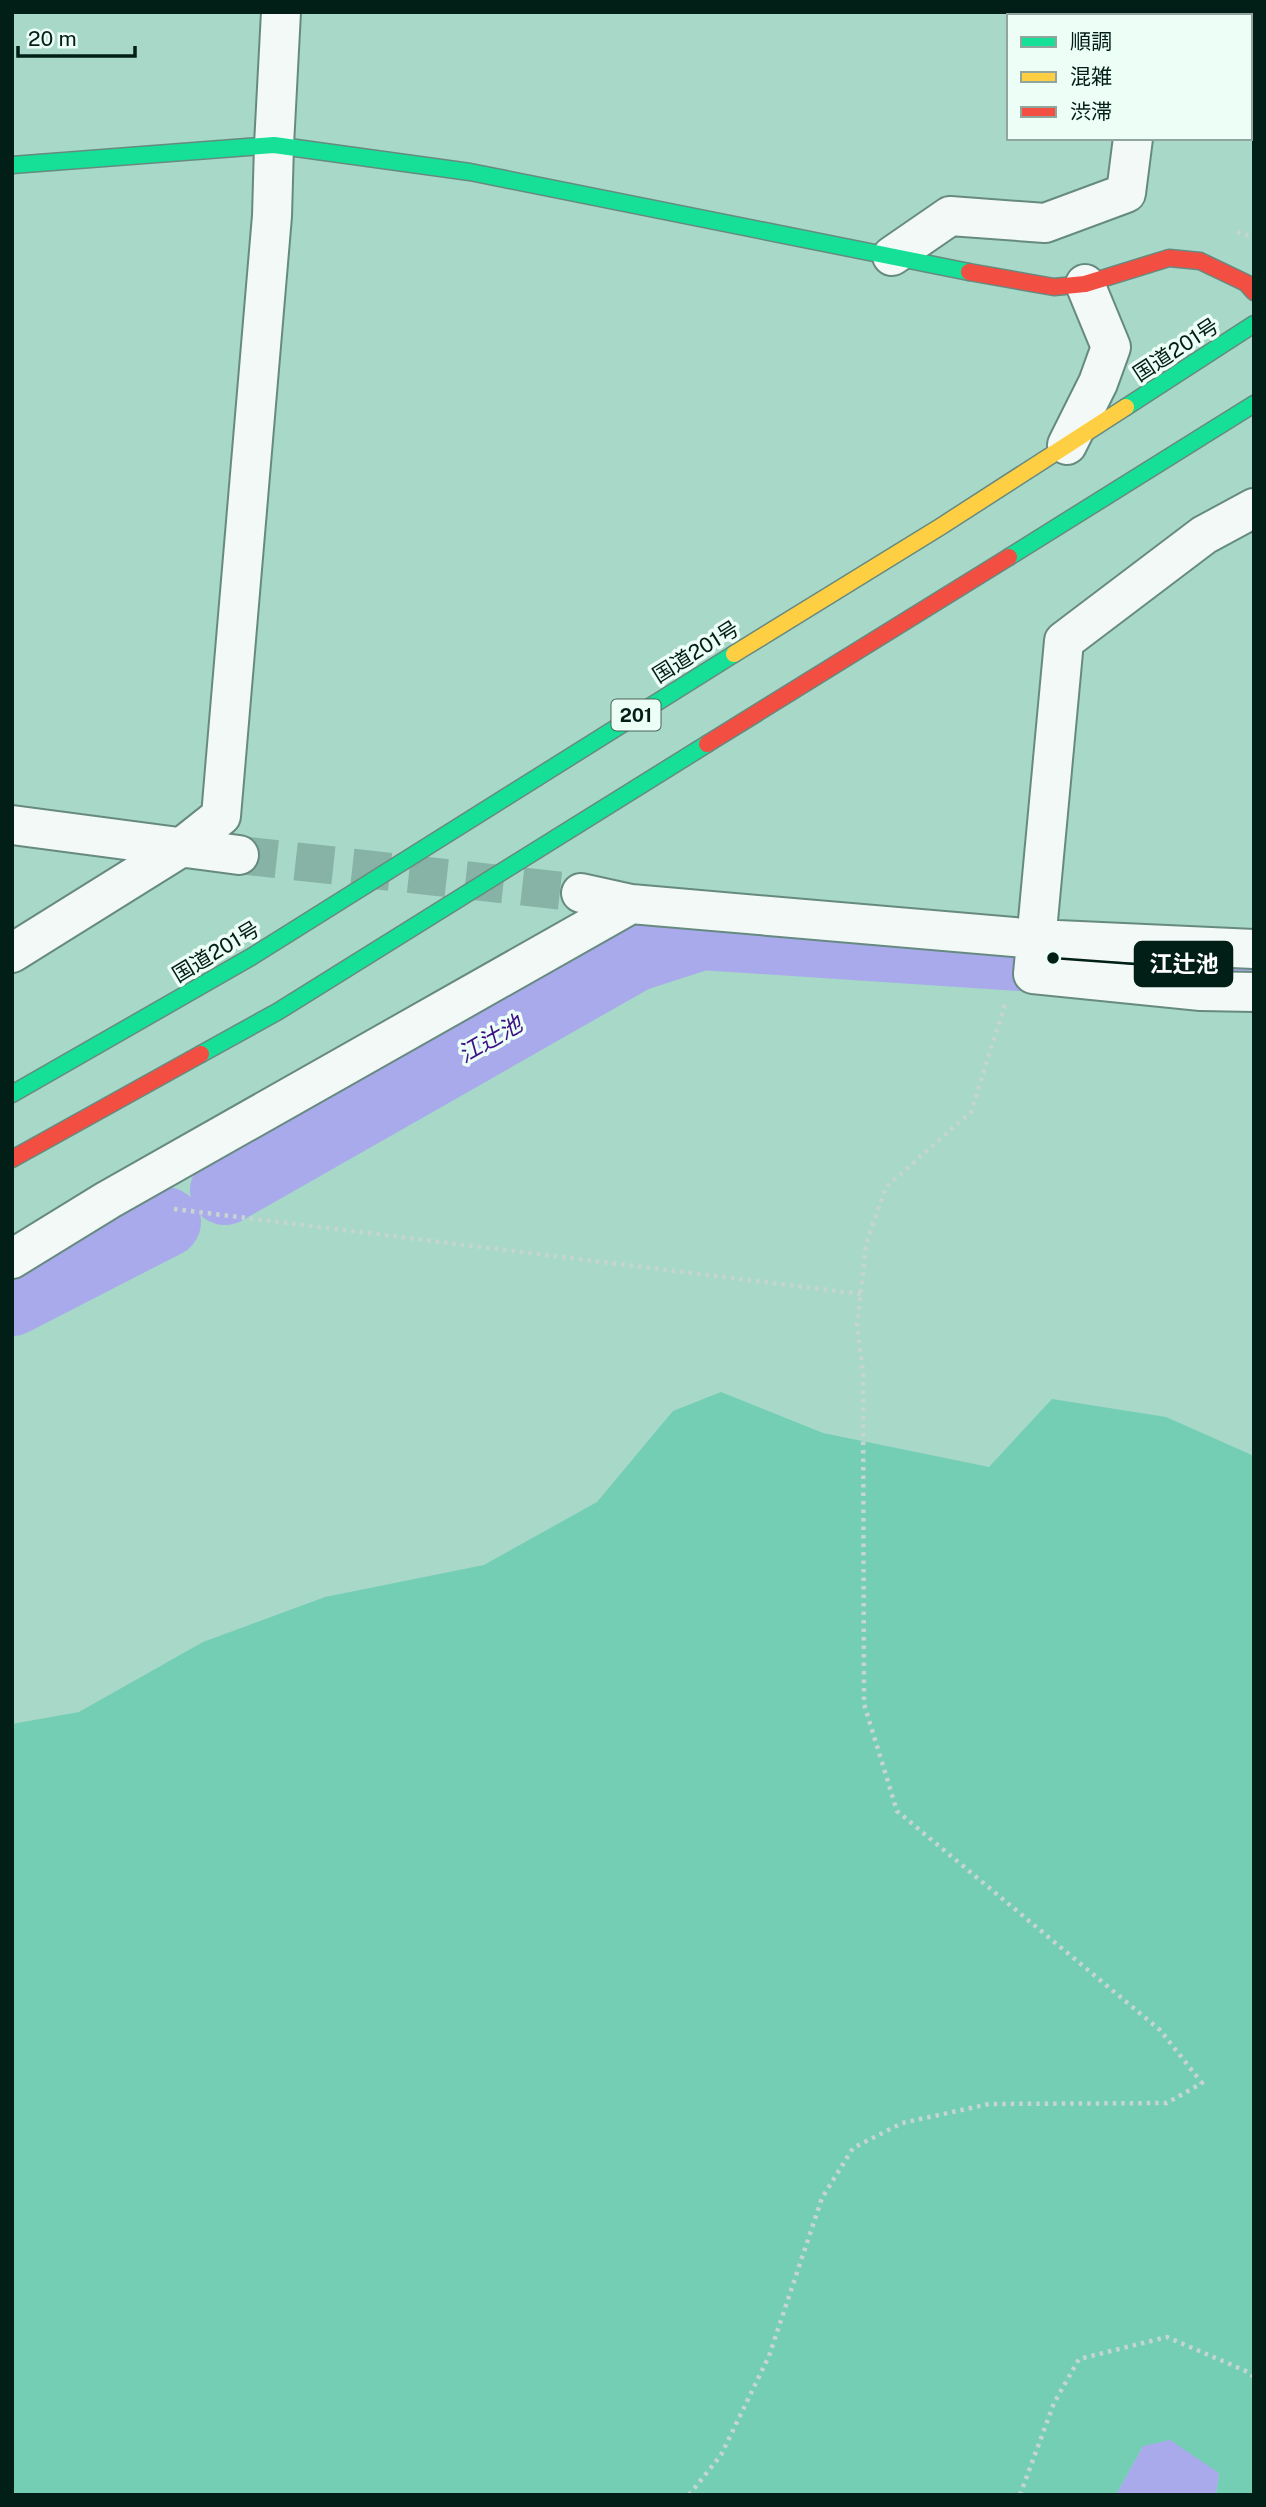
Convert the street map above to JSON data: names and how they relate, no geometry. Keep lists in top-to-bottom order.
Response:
{
  "streets": {
    "main road": ["国道201号", "201"]
  },
  "water": ["江辻池"],
  "places": ["江辻池"],
  "legend": ["順調", "混雑", "渋滞"],
  "scale_bar": "20 m"
}
